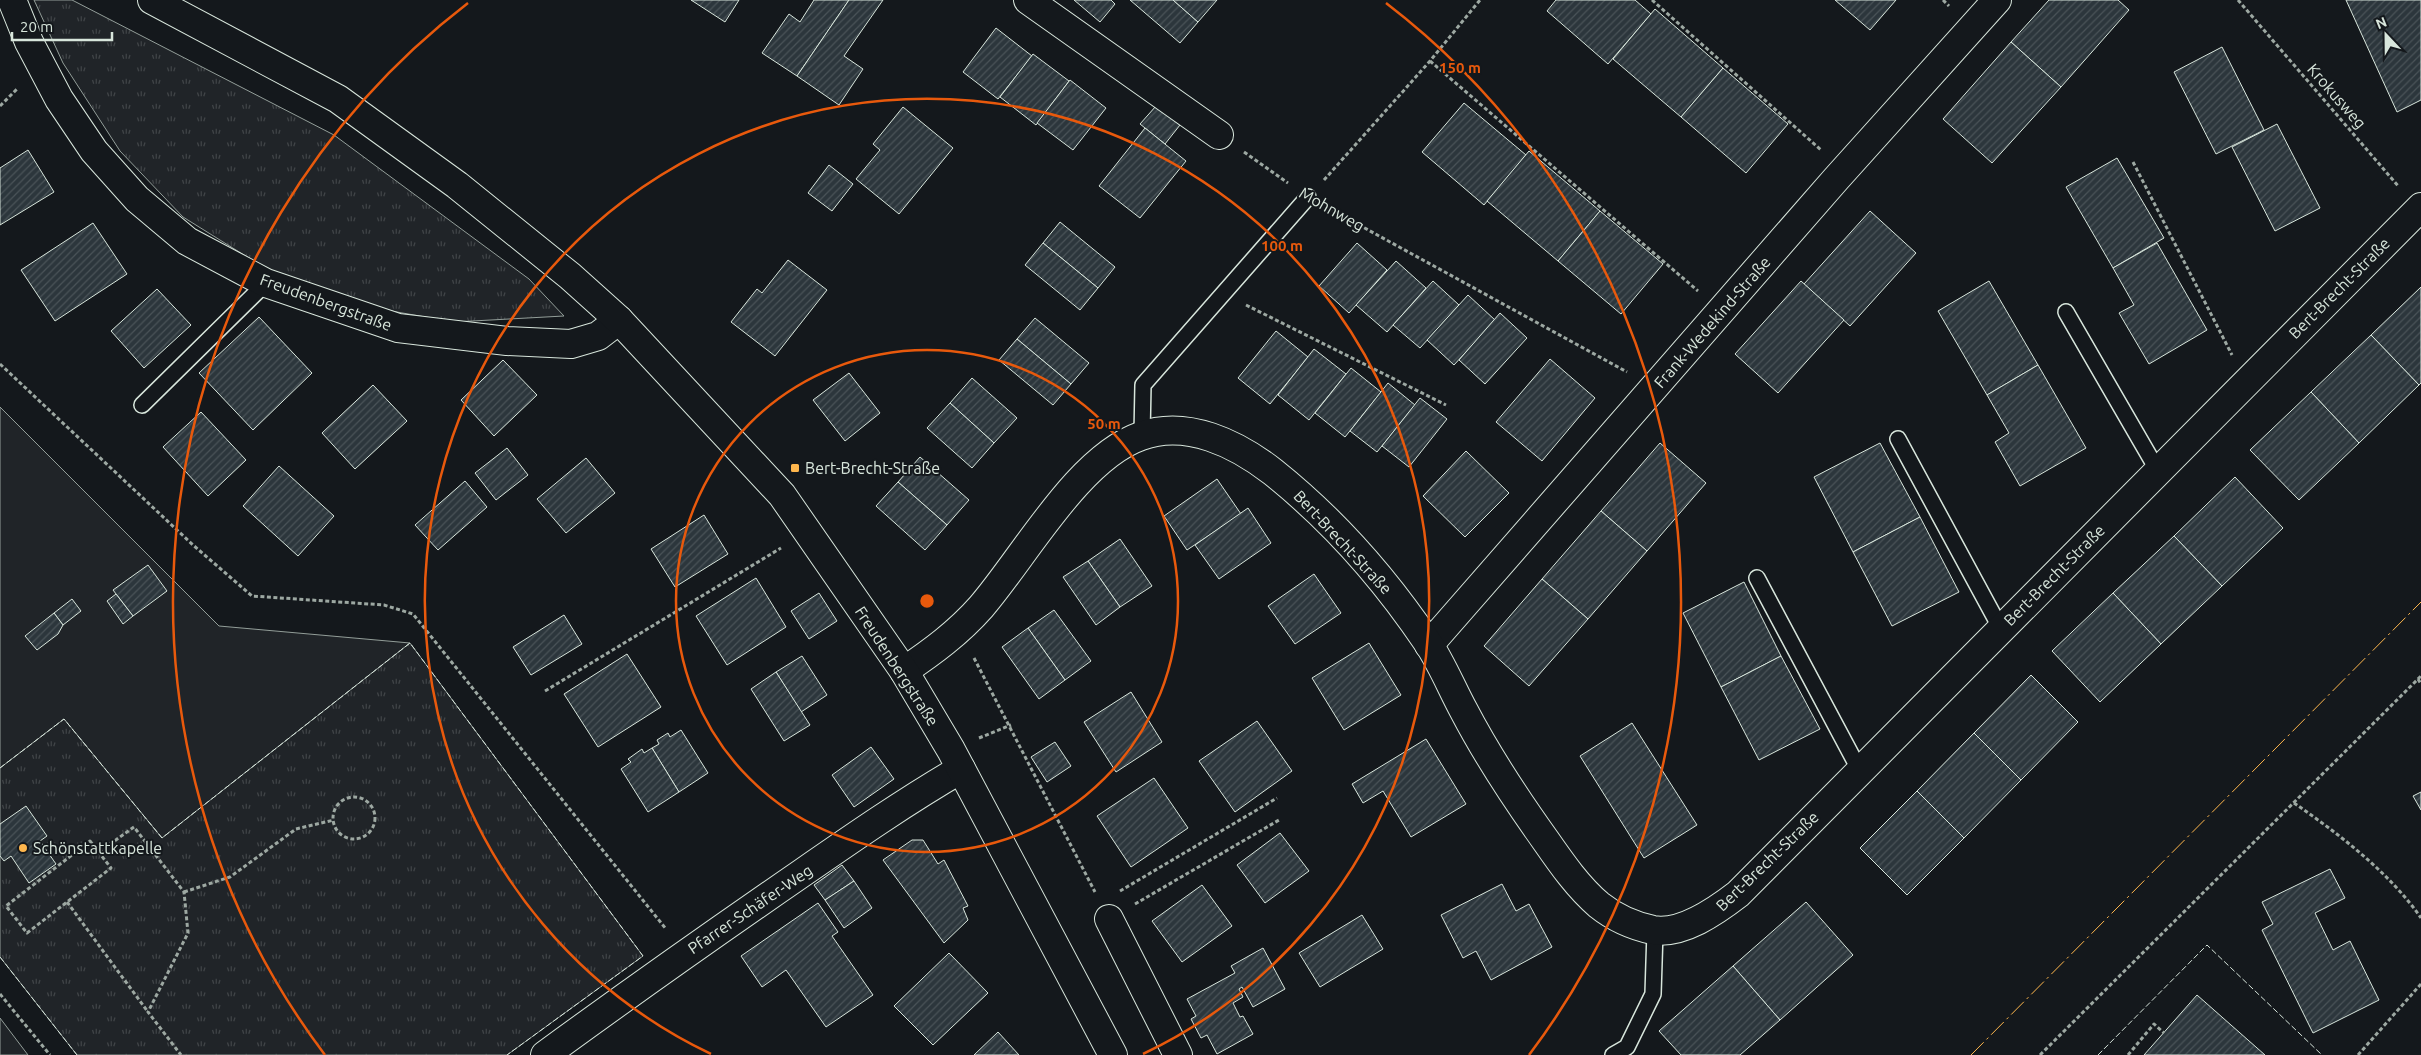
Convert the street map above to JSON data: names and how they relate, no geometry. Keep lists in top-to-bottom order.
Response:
{
  "streets": {
    "street": [
      "Bert-Brecht-Straße",
      "Freudenbergstraße",
      "Frank-Wedekind-Straße",
      "Pfarrer-Schäfer-Weg"
    ],
    "path": ["Krokusweg", "Mohnweg"]
  },
  "crossings": [
    ["Krokusweg", "Bert-Brecht-Straße"],
    ["Mohnweg", "Frank-Wedekind-Straße"],
    ["Bert-Brecht-Straße", "Freudenbergstraße"],
    ["Bert-Brecht-Straße", "Frank-Wedekind-Straße"],
    ["Freudenbergstraße", "Pfarrer-Schäfer-Weg"]
  ],
  "places": {
    "transit": ["Bert-Brecht-Straße"],
    "other": ["Schönstattkapelle"]
  },
  "scale_bar": "20 m",
  "north": "top",
  "rings": ["150 m", "100 m", "50 m"]
}
